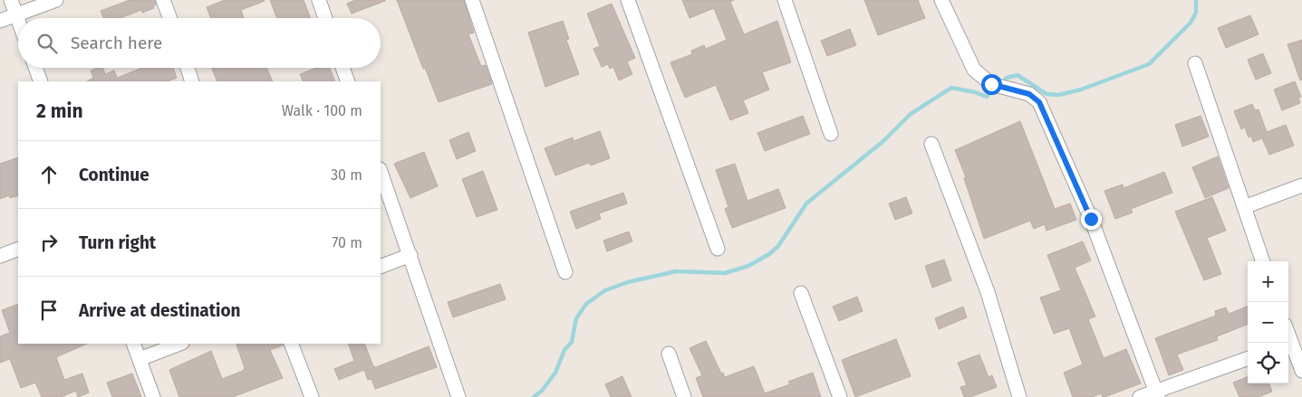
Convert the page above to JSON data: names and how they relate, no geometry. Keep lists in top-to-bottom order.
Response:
{
  "page": {
    "search": "Search here",
    "heading": ["2 min", "Walk · 100 m"],
    "list": [
      ["Continue", "30 m"],
      ["Turn right", "70 m"],
      "Arrive at destination"
    ],
    "map_buttons": ["+", "−"]
  }
}
